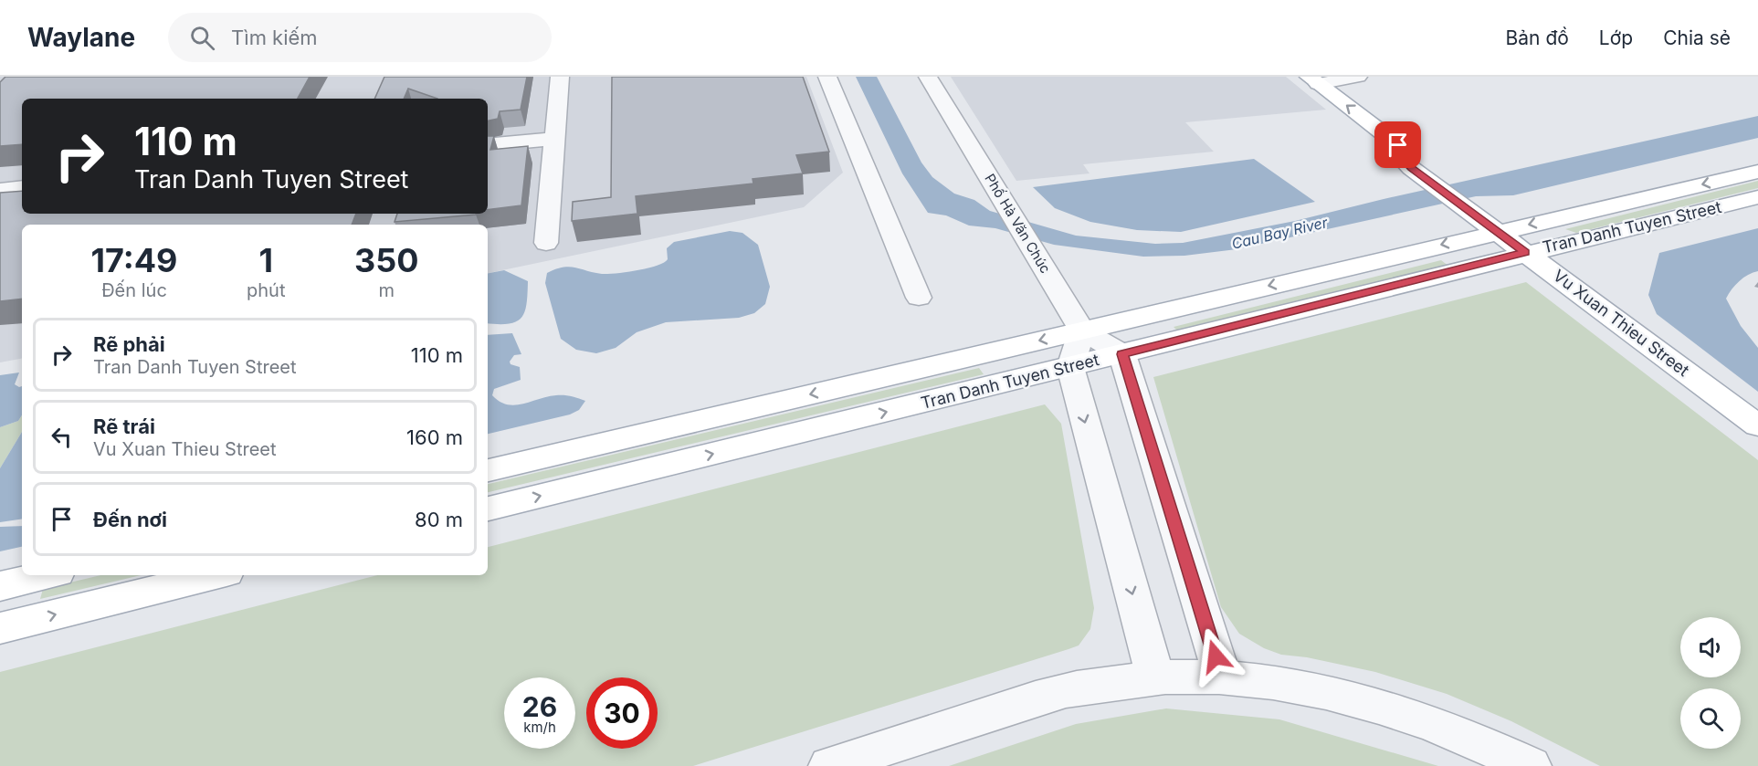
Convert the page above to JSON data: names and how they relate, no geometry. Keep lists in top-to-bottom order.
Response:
{
  "streets": {
    "main road": ["Tran Danh Tuyen Street", "Vu Xuan Thieu Street"],
    "street": ["Phố Hà Văn Chúc"]
  },
  "crossings": [
    ["Phố Hà Văn Chúc", "Tran Danh Tuyen Street"],
    ["Tran Danh Tuyen Street", "Vu Xuan Thieu Street"]
  ],
  "one_way": ["Vu Xuan Thieu Street"],
  "water": ["Cau Bay River"],
  "page": {
    "header": "Waylane",
    "search": "Tìm kiếm",
    "nav": ["Bản đồ", "Lớp", "Chia sẻ"],
    "turn": ["110 m", "Tran Danh Tuyen Street"],
    "eta": [
      "17:49",
      "Đến lúc",
      "1",
      "phút",
      "350",
      "m"
    ],
    "list": [
      {
        "name": "Rẽ phải",
        "note": "Tran Danh Tuyen Street",
        "value": "110 m"
      },
      {
        "name": "Rẽ trái",
        "note": "Vu Xuan Thieu Street",
        "value": "160 m"
      },
      {
        "name": "Đến nơi",
        "value": "80 m"
      }
    ],
    "speed": "26 km/h",
    "limit": "30"
  }
}
